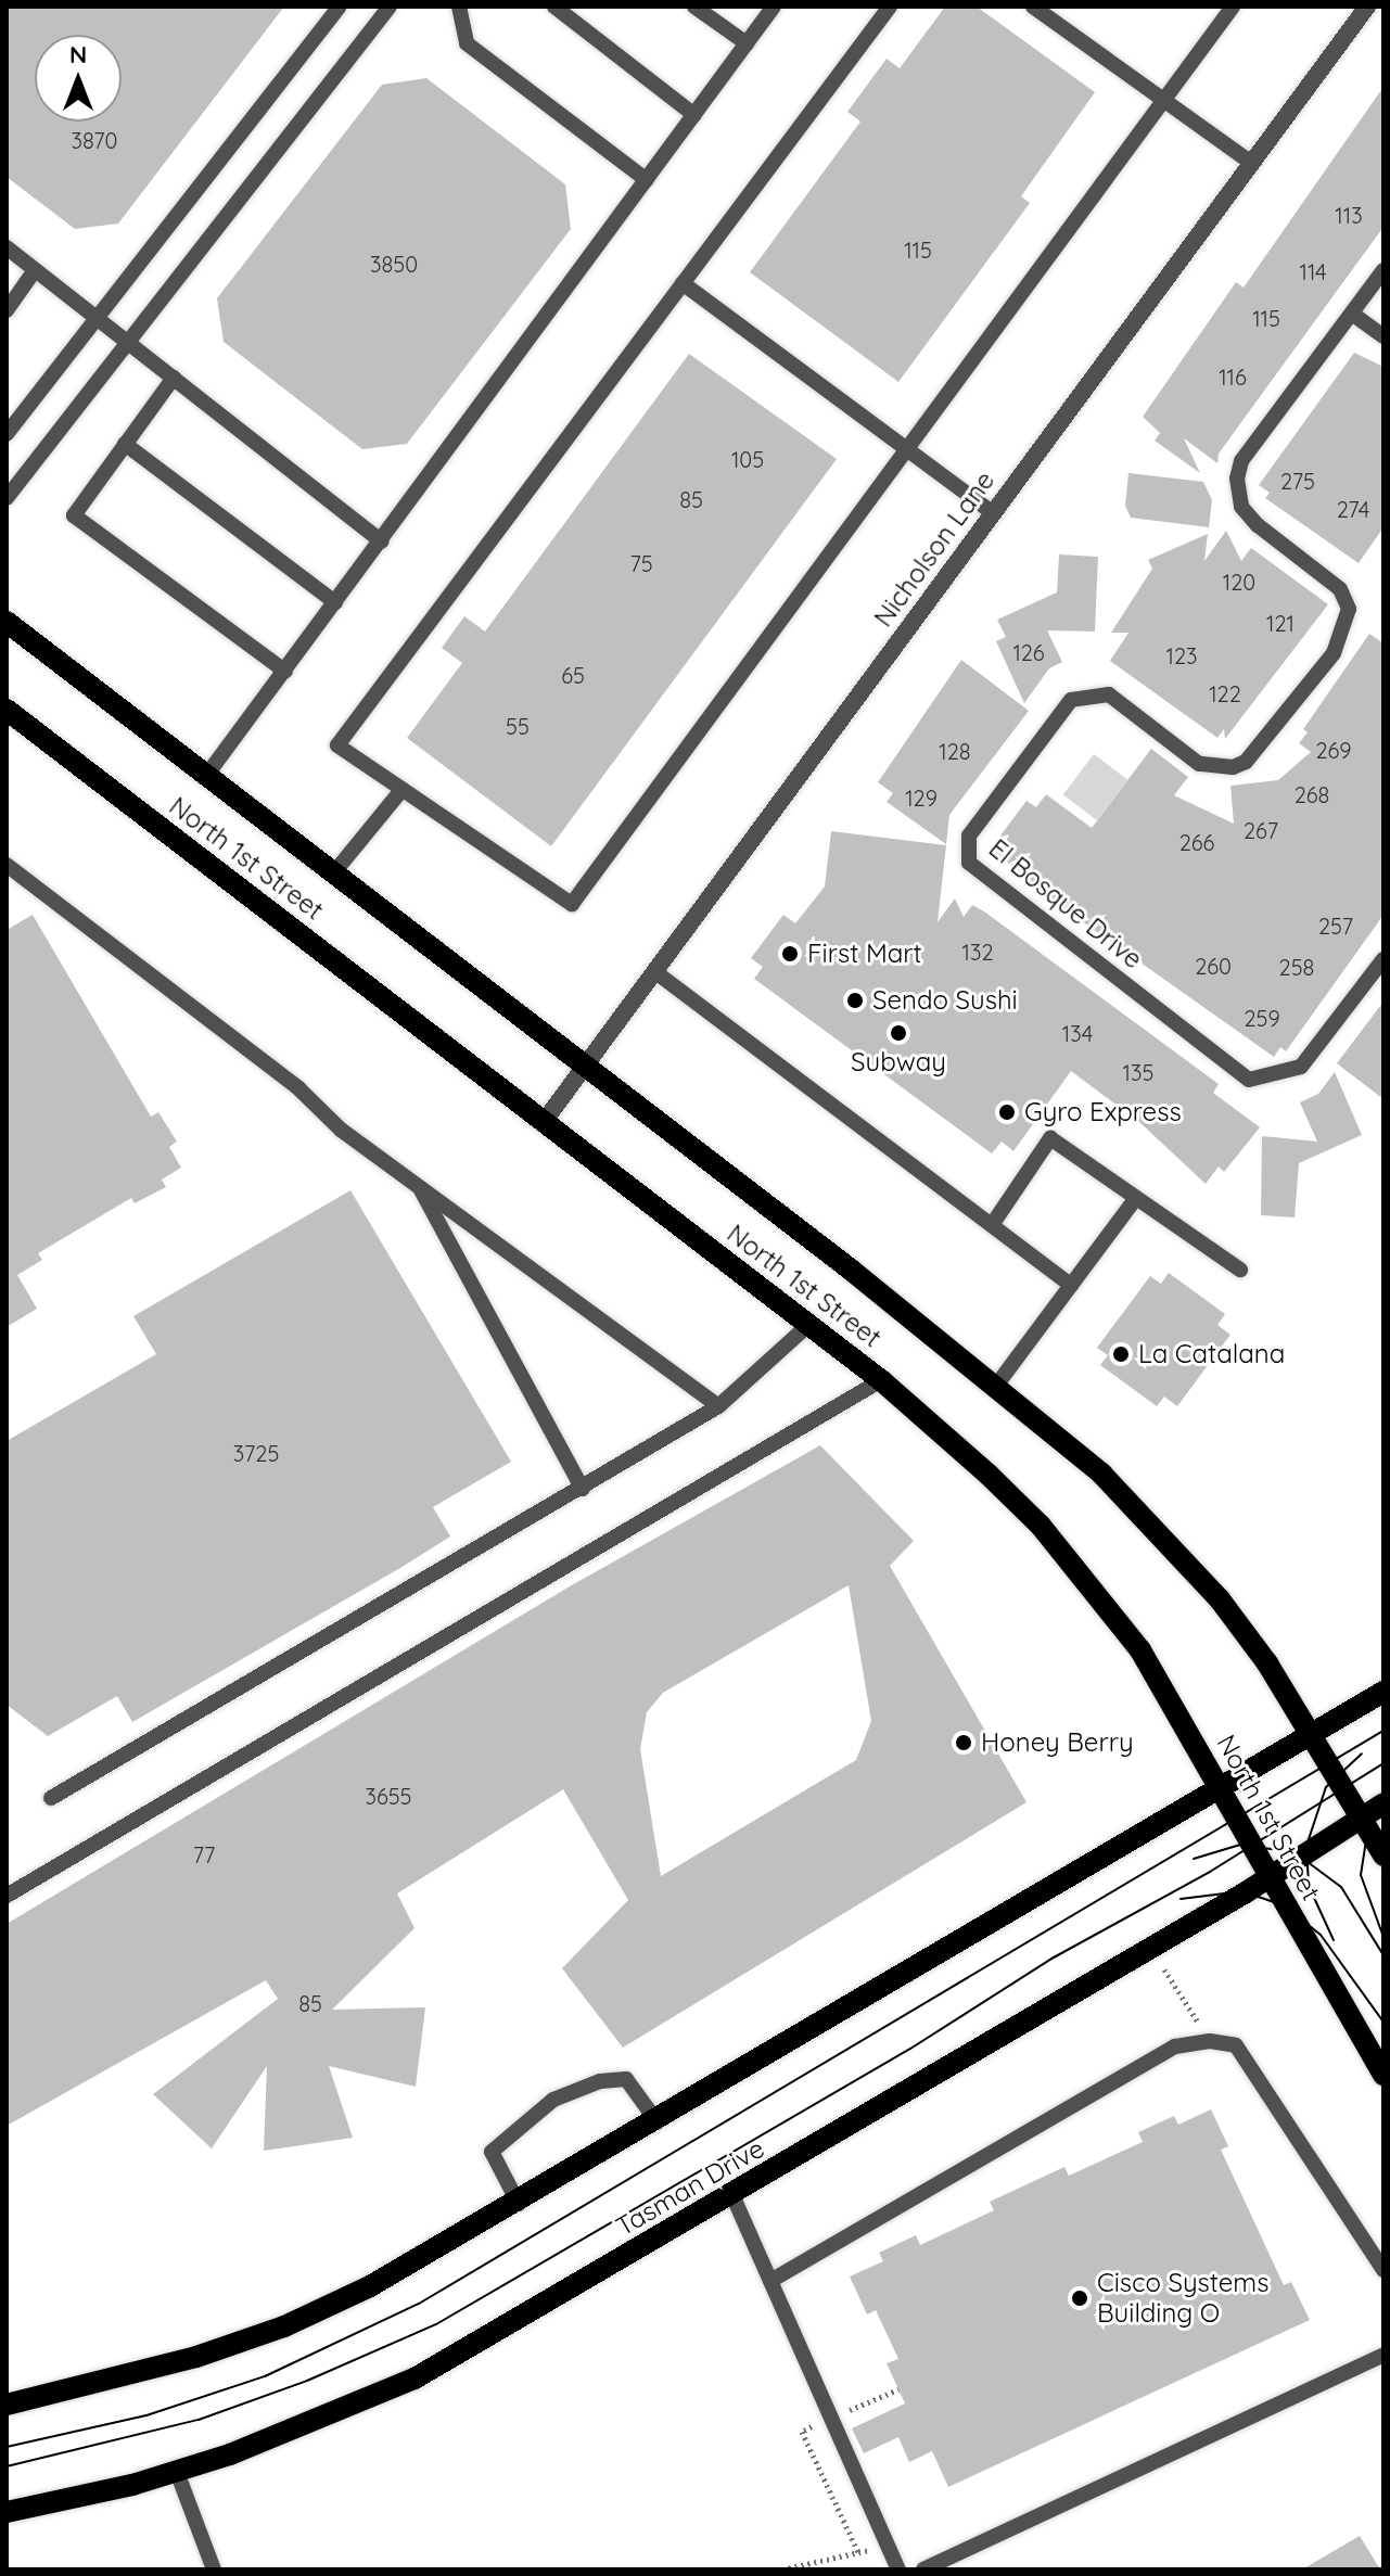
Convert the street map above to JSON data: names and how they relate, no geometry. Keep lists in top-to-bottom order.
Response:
{
  "streets": {
    "main road": ["North 1st Street", "Tasman Drive"],
    "street": ["Nicholson Lane"],
    "lane": ["El Bosque Drive"]
  },
  "crossings": [
    ["Nicholson Lane", "North 1st Street"],
    ["North 1st Street", "Tasman Drive"]
  ],
  "places": [
    "First Mart",
    "Sendo Sushi",
    "Subway",
    "Gyro Express",
    "La Catalana",
    "Honey Berry",
    "Cisco Systems Building O"
  ],
  "house_numbers": [
    "3870",
    "113",
    "115",
    "3850",
    "114",
    "115",
    "116",
    "105",
    "275",
    "85",
    "274",
    "75",
    "120",
    "121",
    "126",
    "123",
    "65",
    "122",
    "55",
    "269",
    "128",
    "268",
    "129",
    "267",
    "266",
    "257",
    "132",
    "260",
    "258",
    "259",
    "134",
    "135",
    "3725",
    "3655",
    "77",
    "85"
  ],
  "north": "top"
}
